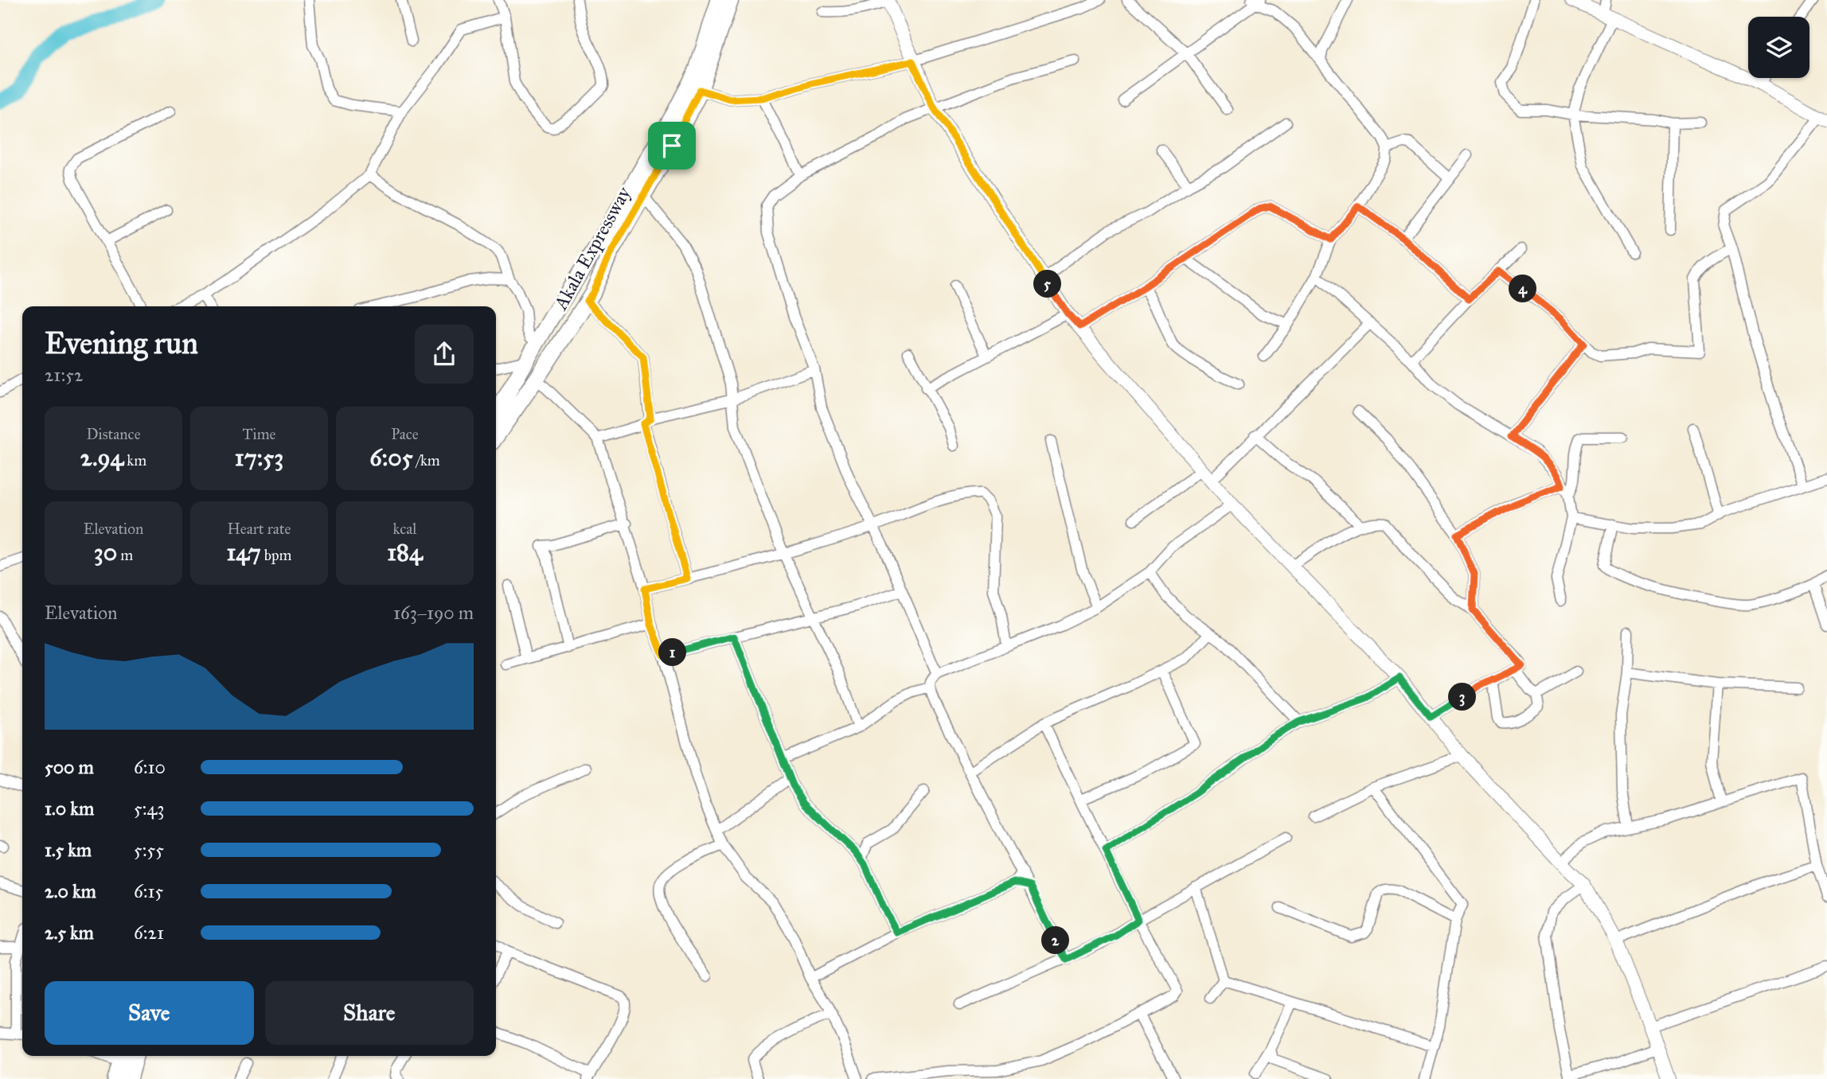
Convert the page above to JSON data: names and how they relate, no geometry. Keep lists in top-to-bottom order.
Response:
{
  "streets": {
    "main road": ["Akala Expressway"]
  },
  "page": {
    "pins": [
      "5",
      "4",
      "1",
      "3",
      "2"
    ],
    "heading": ["Evening run", "21:52"],
    "stats": [
      ["Distance", "2.94 km"],
      ["Time", "17:53"],
      ["Pace", "6:05 /km"],
      ["Elevation", "30 m"],
      ["Heart rate", "147 bpm"],
      ["kcal", "184"]
    ],
    "chart": ["Elevation", "163–190 m"],
    "list": [
      {
        "name": "500 m",
        "note": "6:10"
      },
      {
        "name": "1.0 km",
        "note": "5:43"
      },
      {
        "name": "1.5 km",
        "note": "5:55"
      },
      {
        "name": "2.0 km",
        "note": "6:15"
      },
      {
        "name": "2.5 km",
        "note": "6:21"
      }
    ],
    "buttons": ["Save", "Share"]
  }
}
